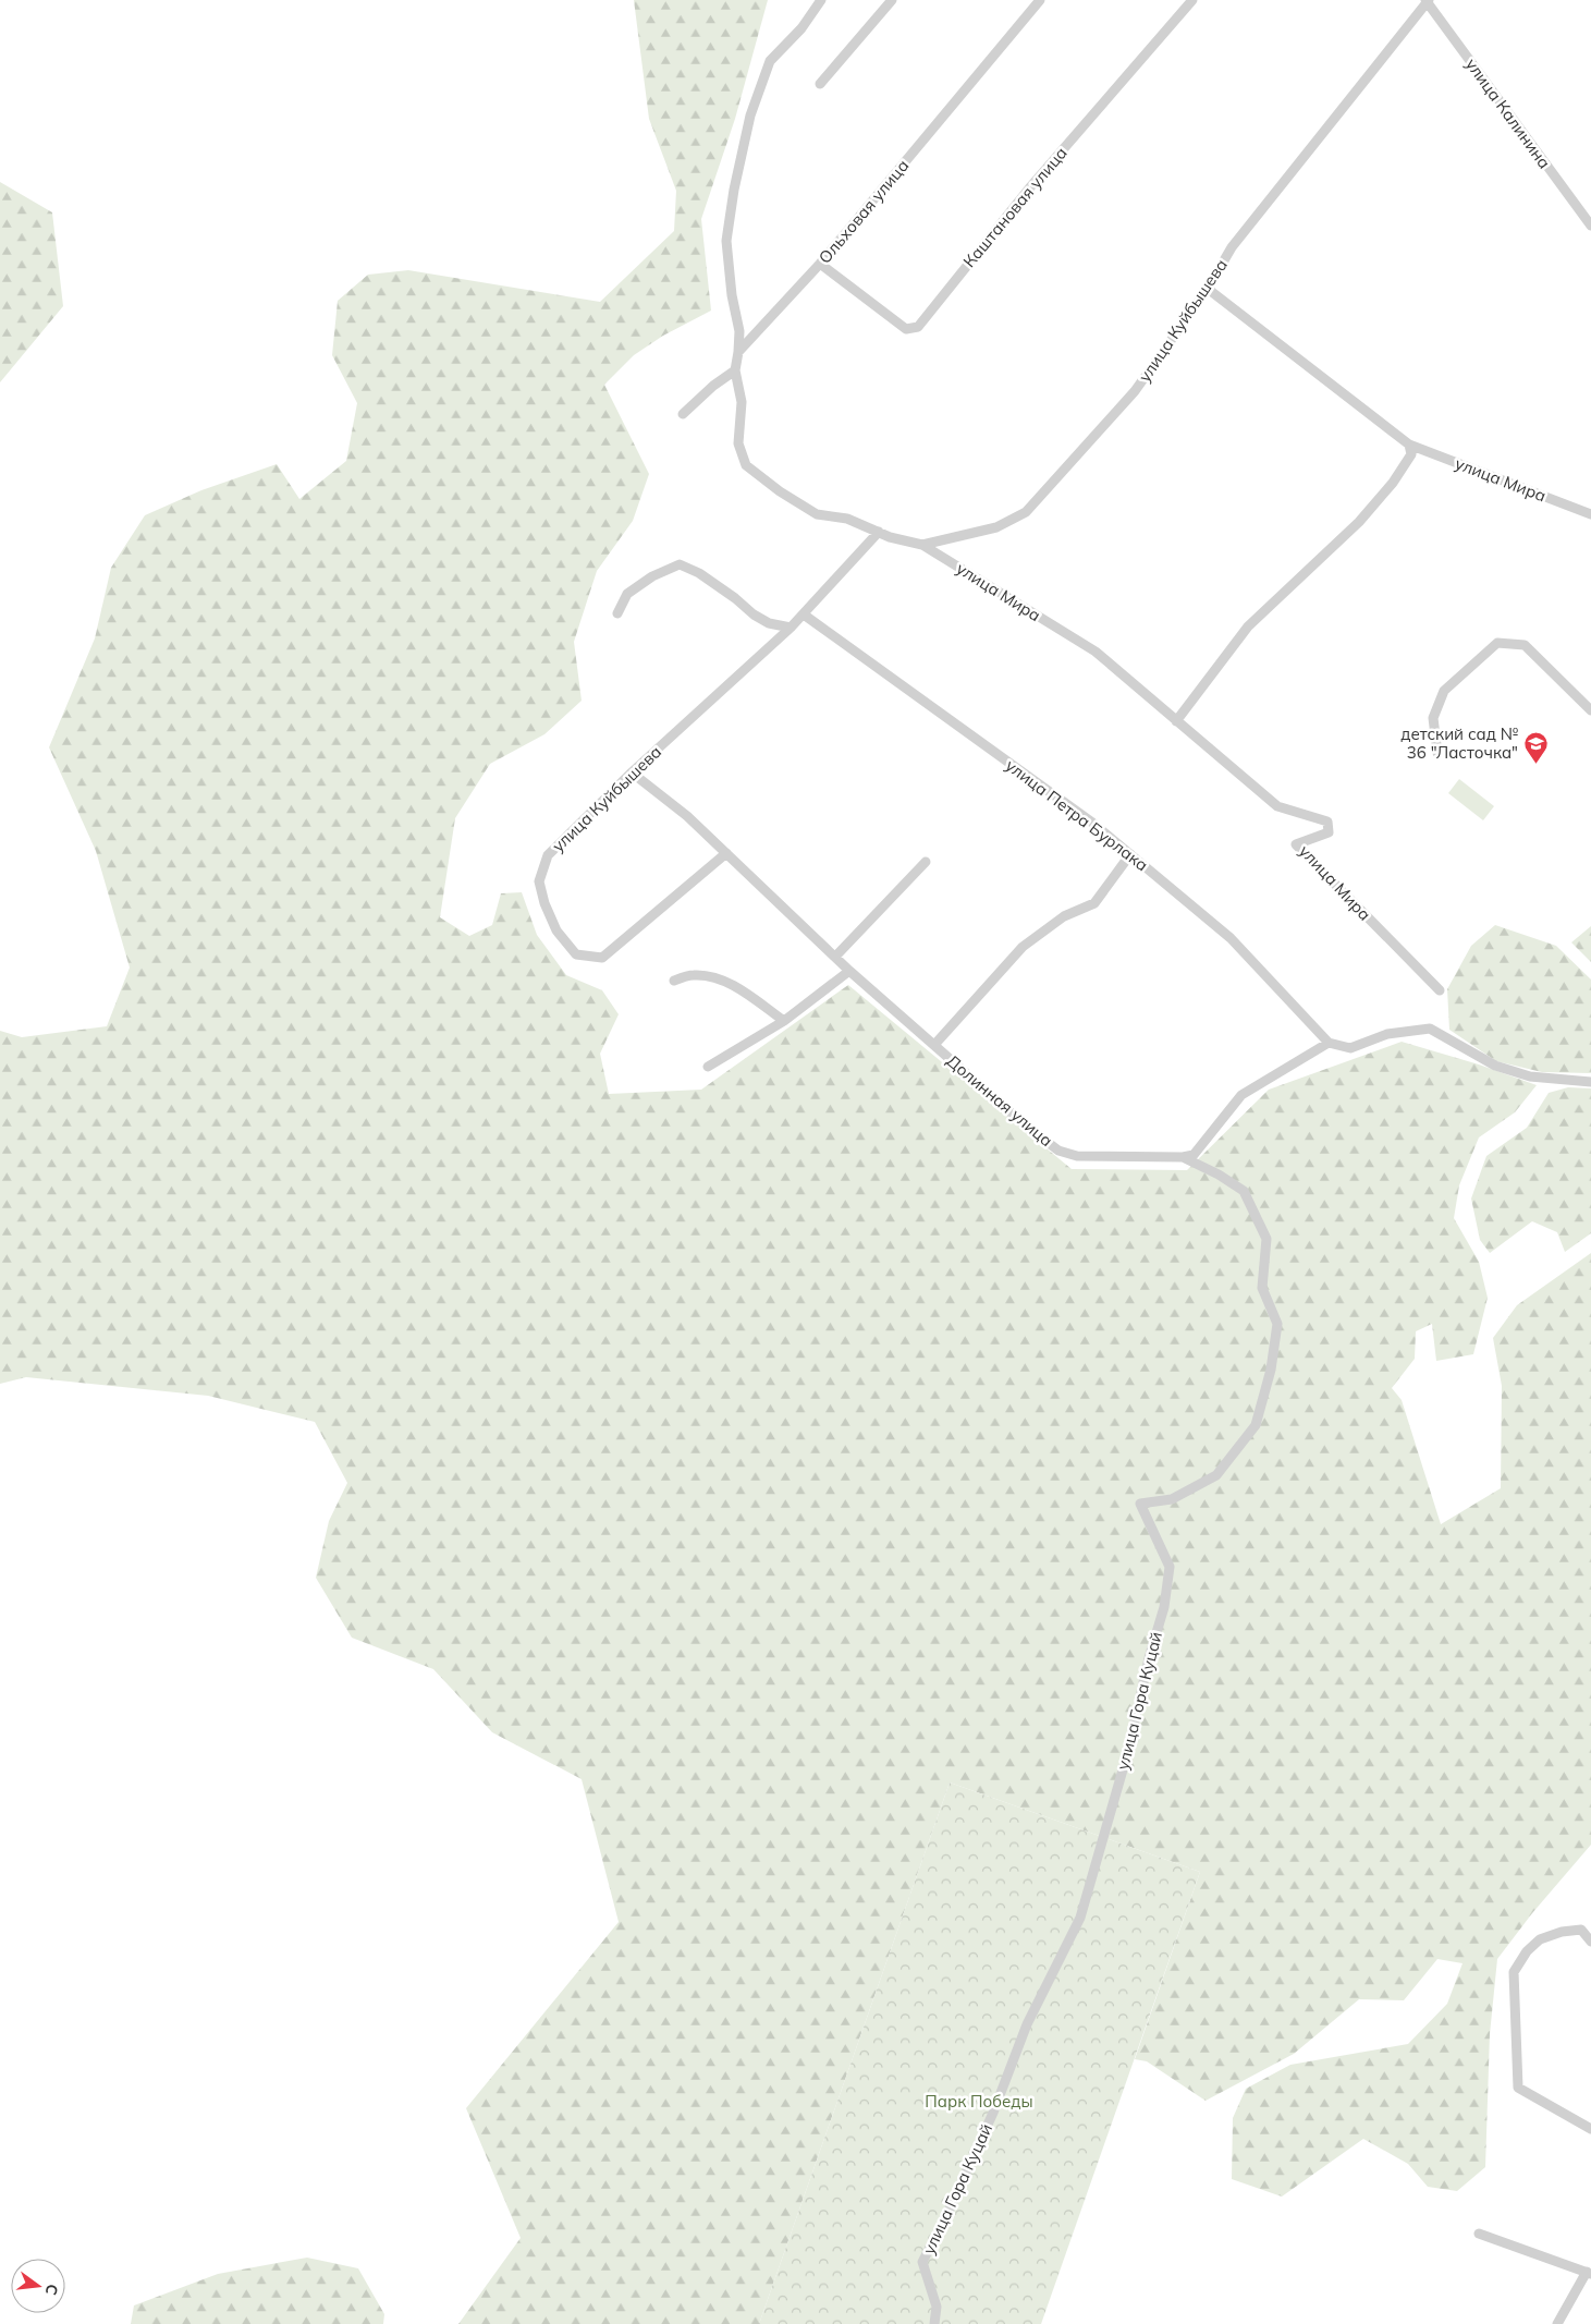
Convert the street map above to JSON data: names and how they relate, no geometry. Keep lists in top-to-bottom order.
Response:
{
  "streets": {
    "street": [
      "улица Калинина",
      "Каштановая улица",
      "Ольховая улица",
      "улица Куйбышева",
      "улица Мира",
      "улица Петра Бурлака",
      "Долинная улица",
      "улица Гора Куцай"
    ]
  },
  "crossings": [
    ["улица Калинина", "улица Куйбышева"],
    ["Каштановая улица", "Ольховая улица"],
    ["улица Куйбышева", "улица Мира"],
    ["улица Куйбышева", "улица Петра Бурлака"],
    ["улица Куйбышева", "Долинная улица"],
    ["Долинная улица", "улица Гора Куцай"]
  ],
  "parks": ["Парк Победы"],
  "places": {
    "school or university": ["детский сад № 36 \"Ласточка\""]
  },
  "north": "right"
}
